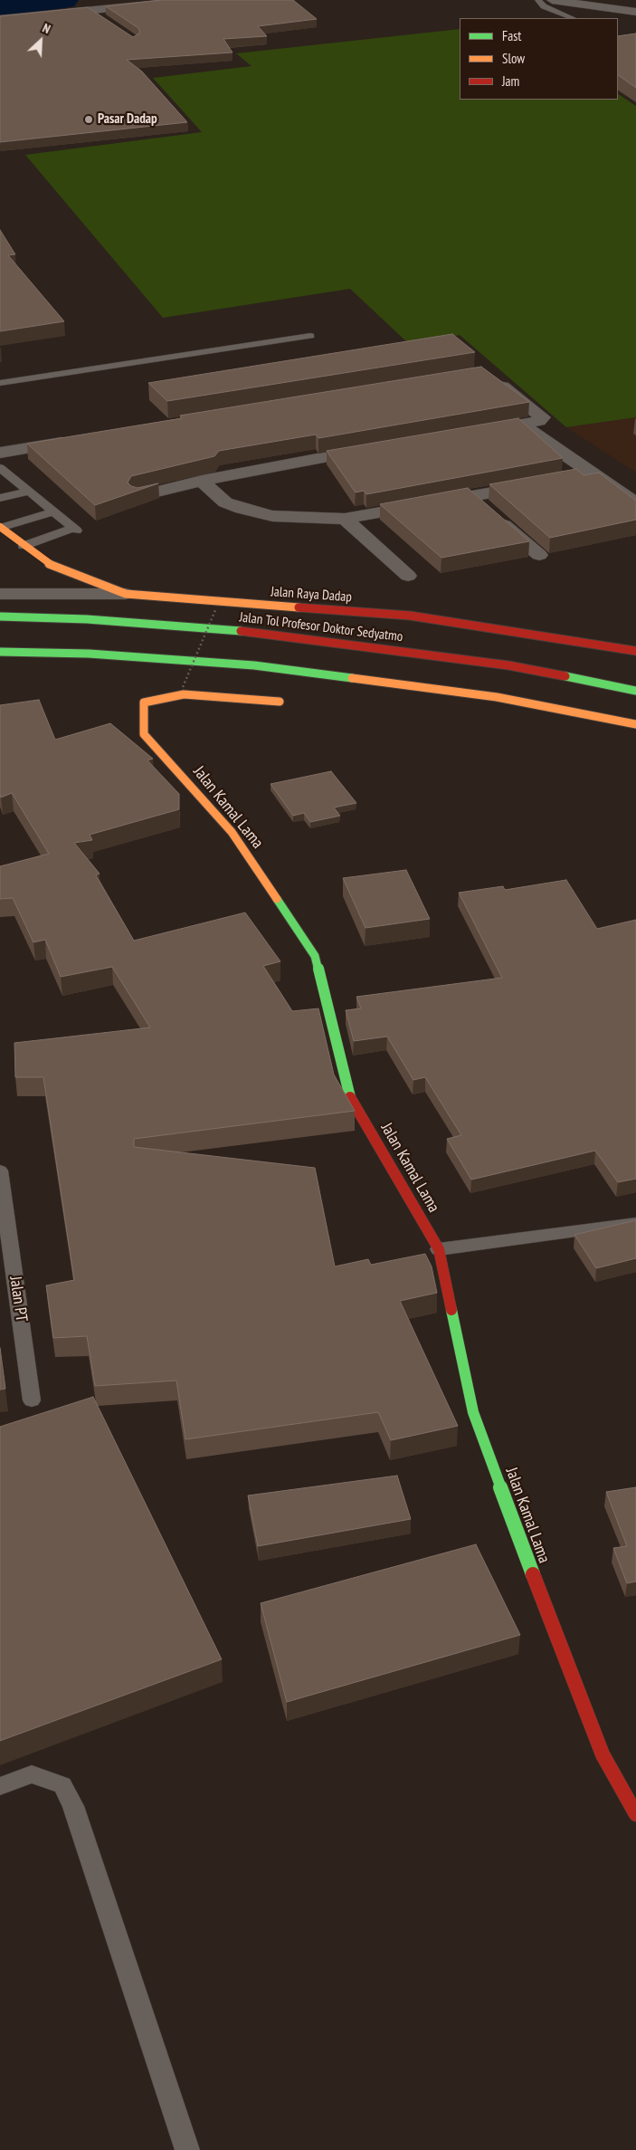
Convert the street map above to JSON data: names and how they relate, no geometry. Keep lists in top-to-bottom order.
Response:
{
  "streets": {
    "main road": ["Jalan Raya Dadap", "Jalan Tol Profesor Doktor Sedyatmo", "Jalan Kamal Lama"],
    "lane": ["Jalan PT"]
  },
  "places": ["Pasar Dadap"],
  "legend": ["Fast", "Slow", "Jam"],
  "north": "top right"
}
